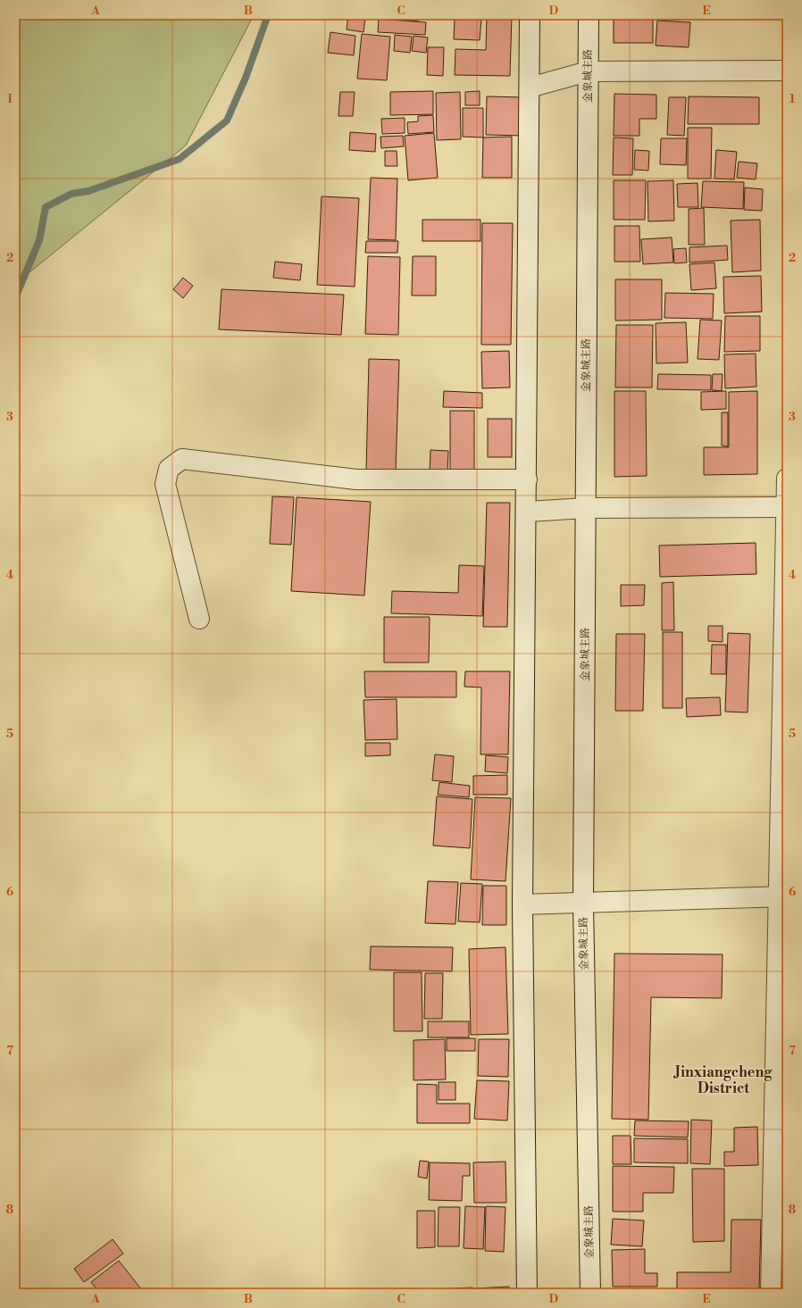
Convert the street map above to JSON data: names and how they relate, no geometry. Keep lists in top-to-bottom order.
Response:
{
  "streets": {
    "main road": ["金象城主路"]
  },
  "districts": ["Jinxiangcheng District"],
  "grid": {
    "columns": [
      "A",
      "B",
      "C",
      "D",
      "E"
    ],
    "rows": [
      "1",
      "2",
      "3",
      "4",
      "5",
      "6",
      "7",
      "8"
    ]
  }
}
